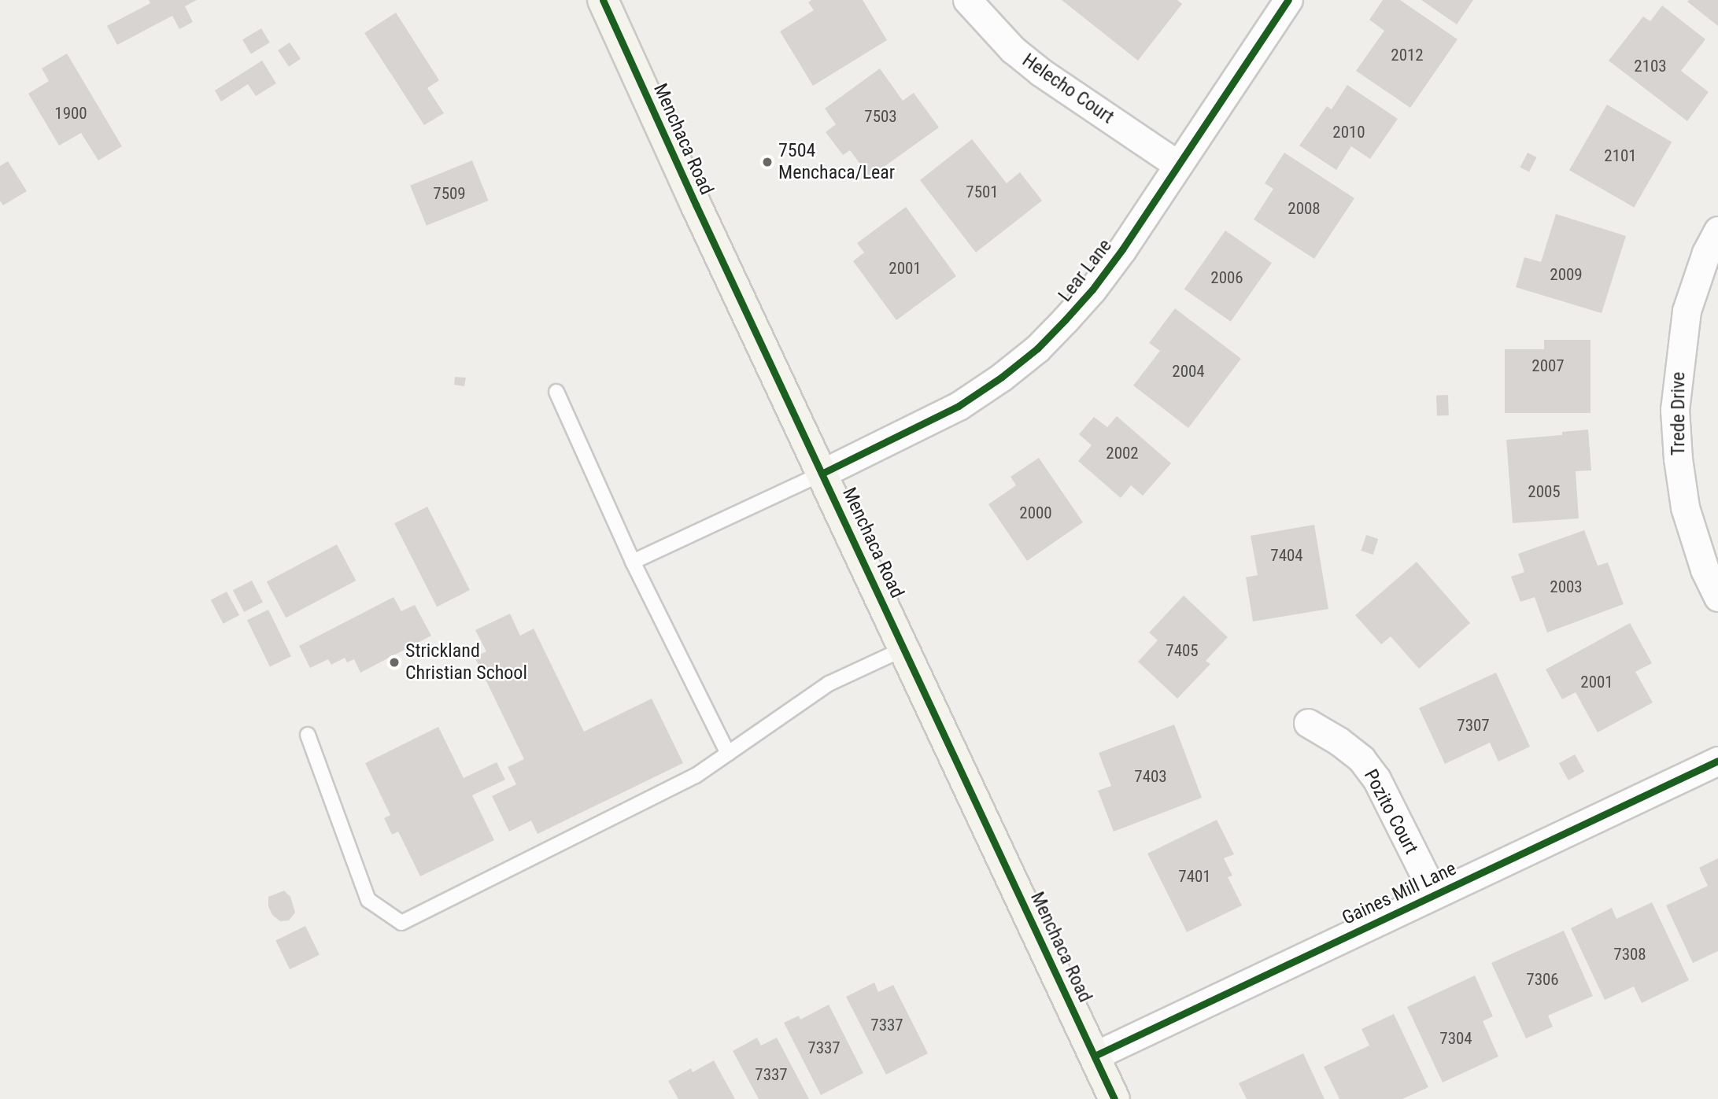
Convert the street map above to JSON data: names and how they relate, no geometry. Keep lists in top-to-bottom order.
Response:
{
  "streets": {
    "main road": ["Menchaca Road"],
    "street": [
      "Helecho Court",
      "Lear Lane",
      "Trede Drive",
      "Pozito Court",
      "Gaines Mill Lane"
    ]
  },
  "crossings": [
    ["Helecho Court", "Lear Lane"],
    ["Menchaca Road", "Lear Lane"],
    ["Menchaca Road", "Gaines Mill Lane"],
    ["Pozito Court", "Gaines Mill Lane"]
  ],
  "places": ["7504 Menchaca/Lear", "Strickland Christian School"],
  "house_numbers": [
    "2012",
    "2103",
    "1900",
    "7503",
    "2010",
    "2101",
    "7501",
    "7509",
    "2008",
    "2001",
    "2009",
    "2006",
    "2007",
    "2004",
    "2002",
    "2005",
    "2000",
    "7404",
    "2003",
    "7405",
    "2001",
    "7307",
    "7403",
    "7401",
    "7308",
    "7306",
    "7337",
    "7304",
    "7337",
    "7337"
  ]
}
